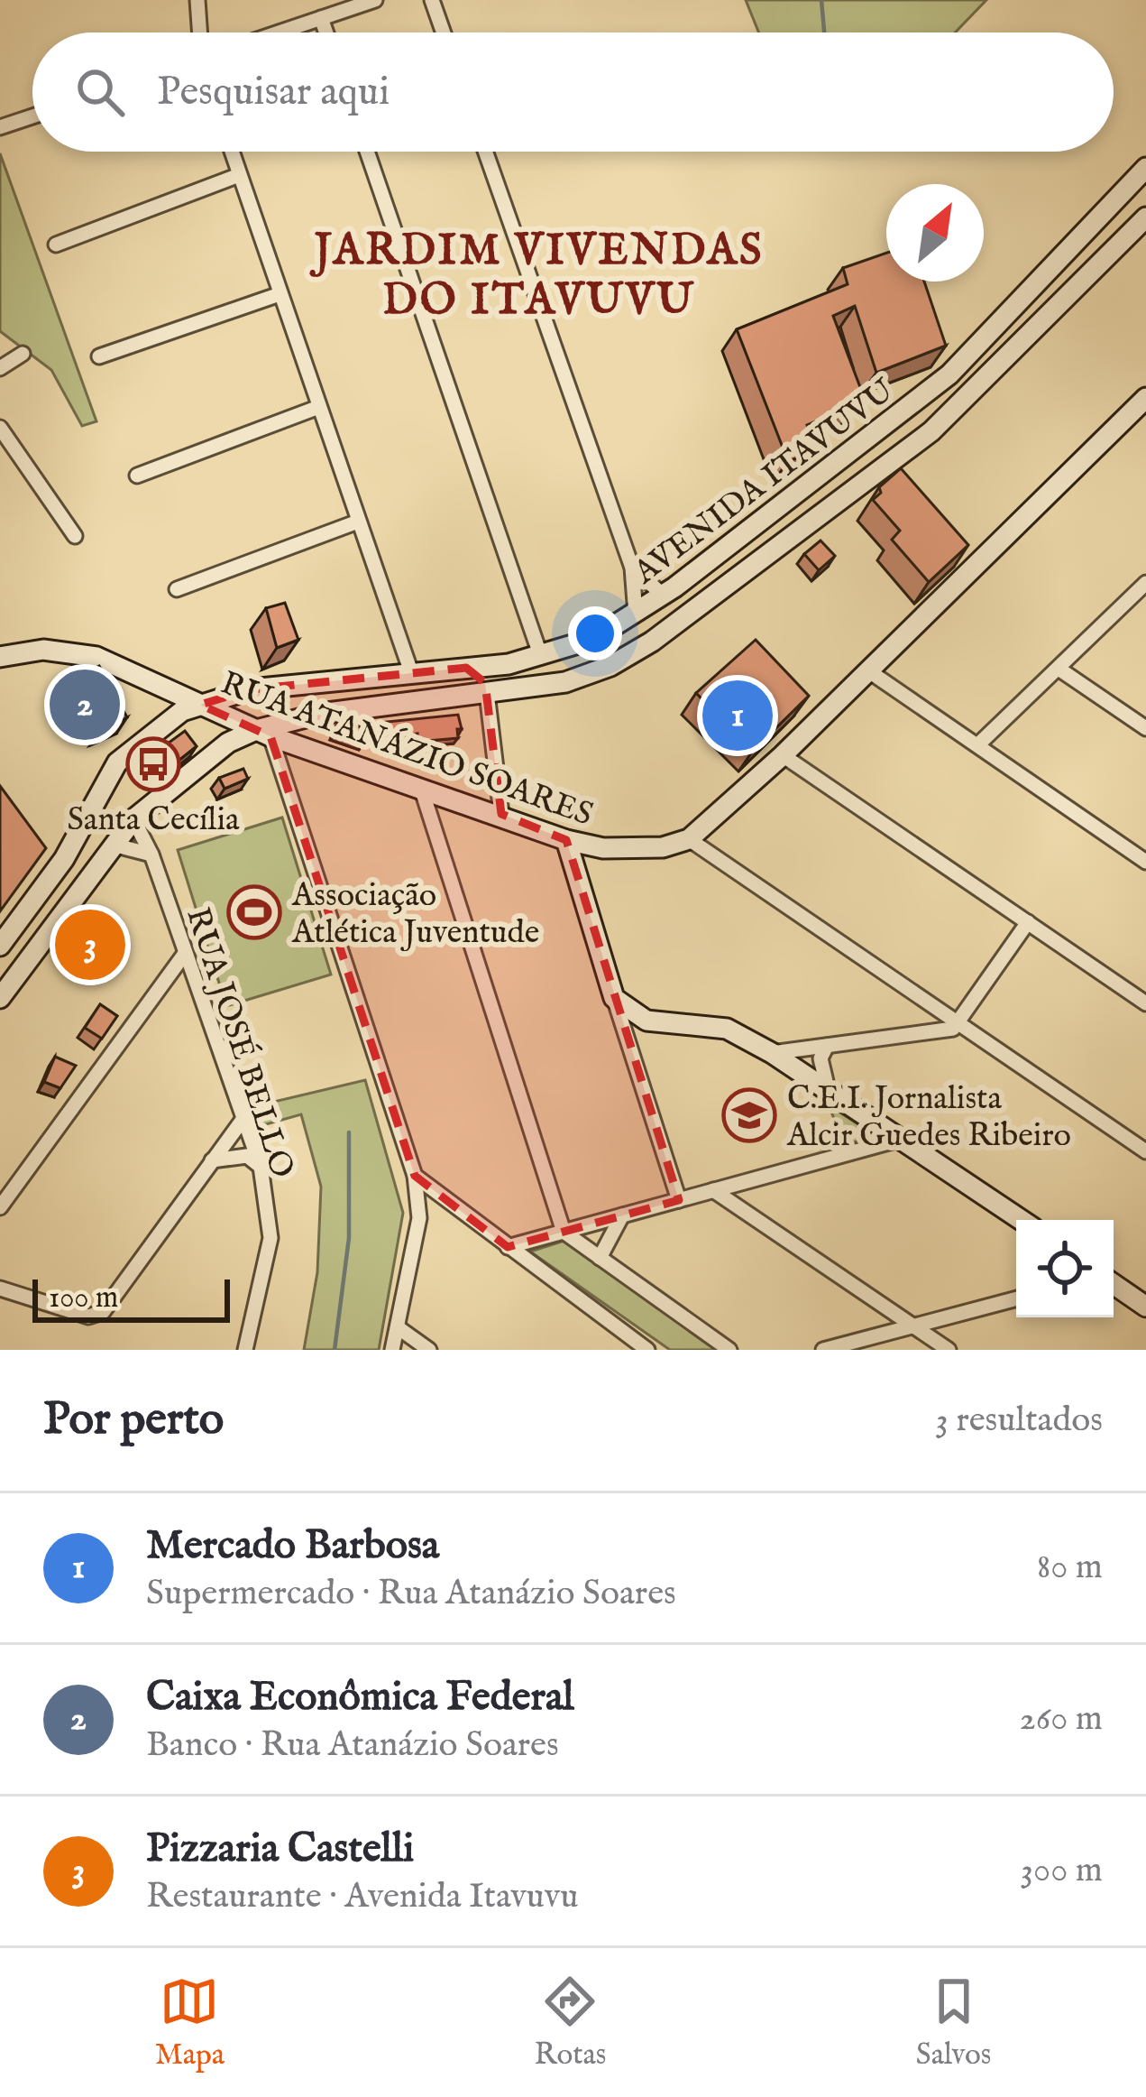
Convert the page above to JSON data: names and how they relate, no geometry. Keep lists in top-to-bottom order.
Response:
{
  "streets": {
    "main road": ["AVENIDA ITAVUVU", "RUA ATANÁZIO SOARES"],
    "street": ["RUA JOSÉ BELLO"]
  },
  "crossings": [
    ["AVENIDA ITAVUVU", "RUA ATANÁZIO SOARES"],
    ["AVENIDA ITAVUVU", "RUA JOSÉ BELLO"]
  ],
  "districts": ["JARDIM VIVENDAS DO ITAVUVU"],
  "places": {
    "bus stop": ["Santa Cecília"],
    "sports": ["Associação Atlética Juventude"],
    "school or university": ["C.E.I. Jornalista Alcir Guedes Ribeiro"]
  },
  "scale_bar": "100 m",
  "north": "top right",
  "page": {
    "search": "Pesquisar aqui",
    "pins": ["2", "1", "3"],
    "scale": "100 m",
    "heading": ["Por perto", "3 resultados"],
    "list": [
      {
        "mark": "1",
        "name": "Mercado Barbosa",
        "note": "Supermercado · Rua Atanázio Soares",
        "value": "80 m"
      },
      {
        "mark": "2",
        "name": "Caixa Econômica Federal",
        "note": "Banco · Rua Atanázio Soares",
        "value": "260 m"
      },
      {
        "mark": "3",
        "name": "Pizzaria Castelli",
        "note": "Restaurante · Avenida Itavuvu",
        "value": "300 m"
      }
    ],
    "nav": ["Mapa", "Rotas", "Salvos"]
  }
}
